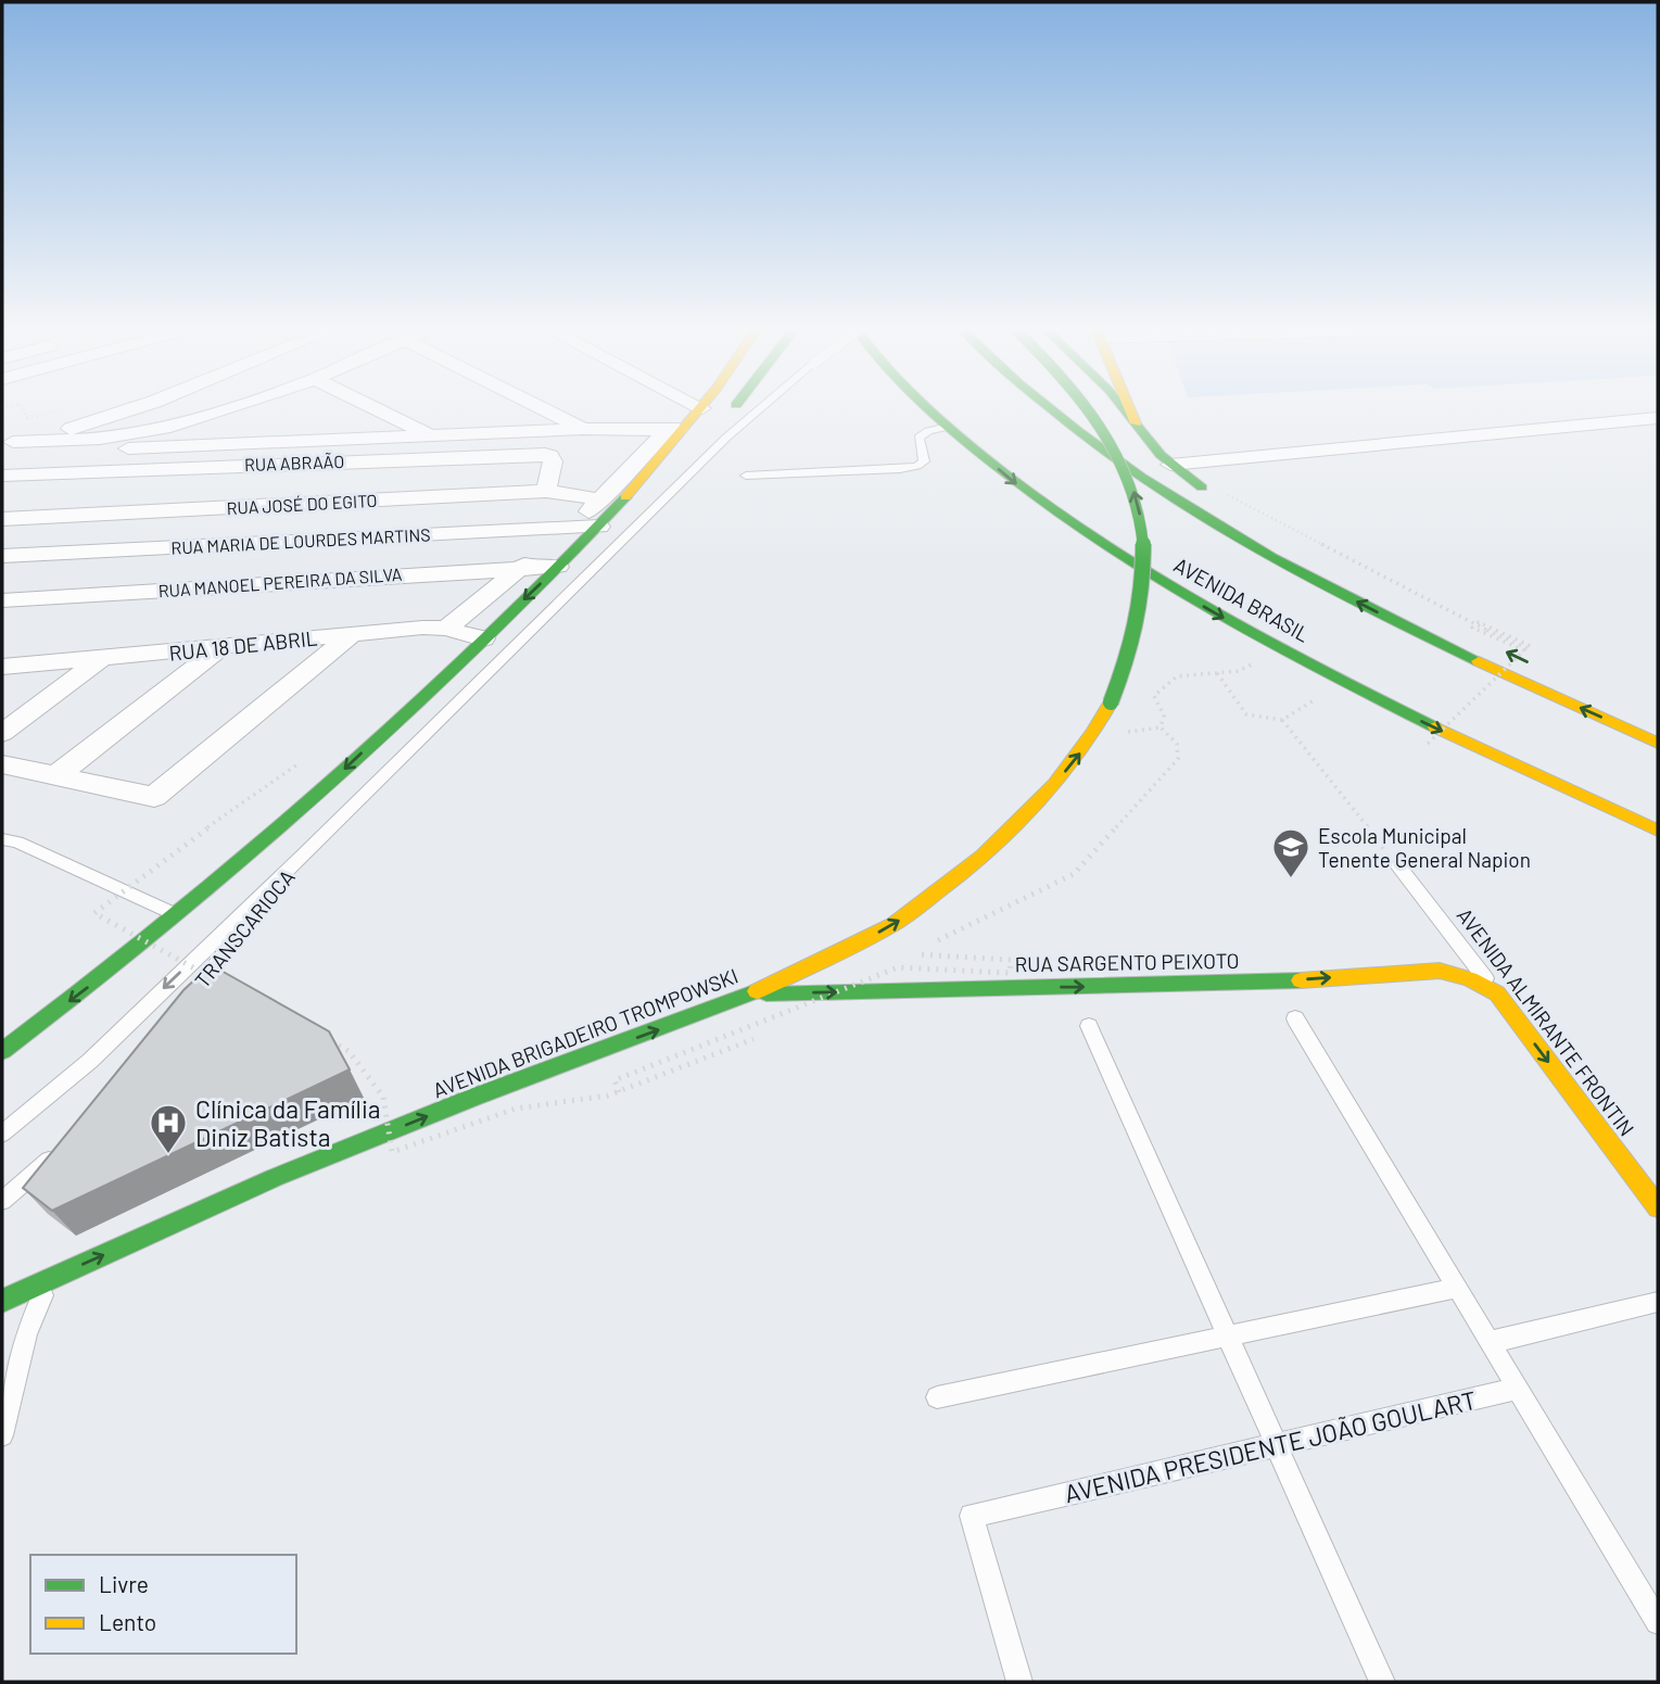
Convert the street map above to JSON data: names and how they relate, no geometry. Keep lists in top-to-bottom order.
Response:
{
  "streets": {
    "main road": [
      "AVENIDA BRASIL",
      "RUA SARGENTO PEIXOTO",
      "AVENIDA ALMIRANTE FRONTIN",
      "AVENIDA BRIGADEIRO TROMPOWSKI"
    ],
    "street": [
      "RUA ABRAÃO",
      "RUA JOSÉ DO EGITO",
      "RUA MARIA DE LOURDES MARTINS",
      "RUA MANOEL PEREIRA DA SILVA",
      "RUA 18 DE ABRIL"
    ],
    "lane": ["TRANSCARIOCA", "AVENIDA PRESIDENTE JOÃO GOULART"]
  },
  "crossings": [
    ["RUA ABRAÃO", "RUA JOSÉ DO EGITO"],
    ["RUA SARGENTO PEIXOTO", "AVENIDA ALMIRANTE FRONTIN"],
    ["RUA SARGENTO PEIXOTO", "AVENIDA BRIGADEIRO TROMPOWSKI"]
  ],
  "one_way": ["RUA SARGENTO PEIXOTO", "AVENIDA ALMIRANTE FRONTIN", "AVENIDA BRIGADEIRO TROMPOWSKI"],
  "places": {
    "school or university": ["Escola Municipal Tenente General Napion"],
    "hospital": ["Clínica da Família Diniz Batista"]
  },
  "legend": ["Livre", "Lento"]
}
